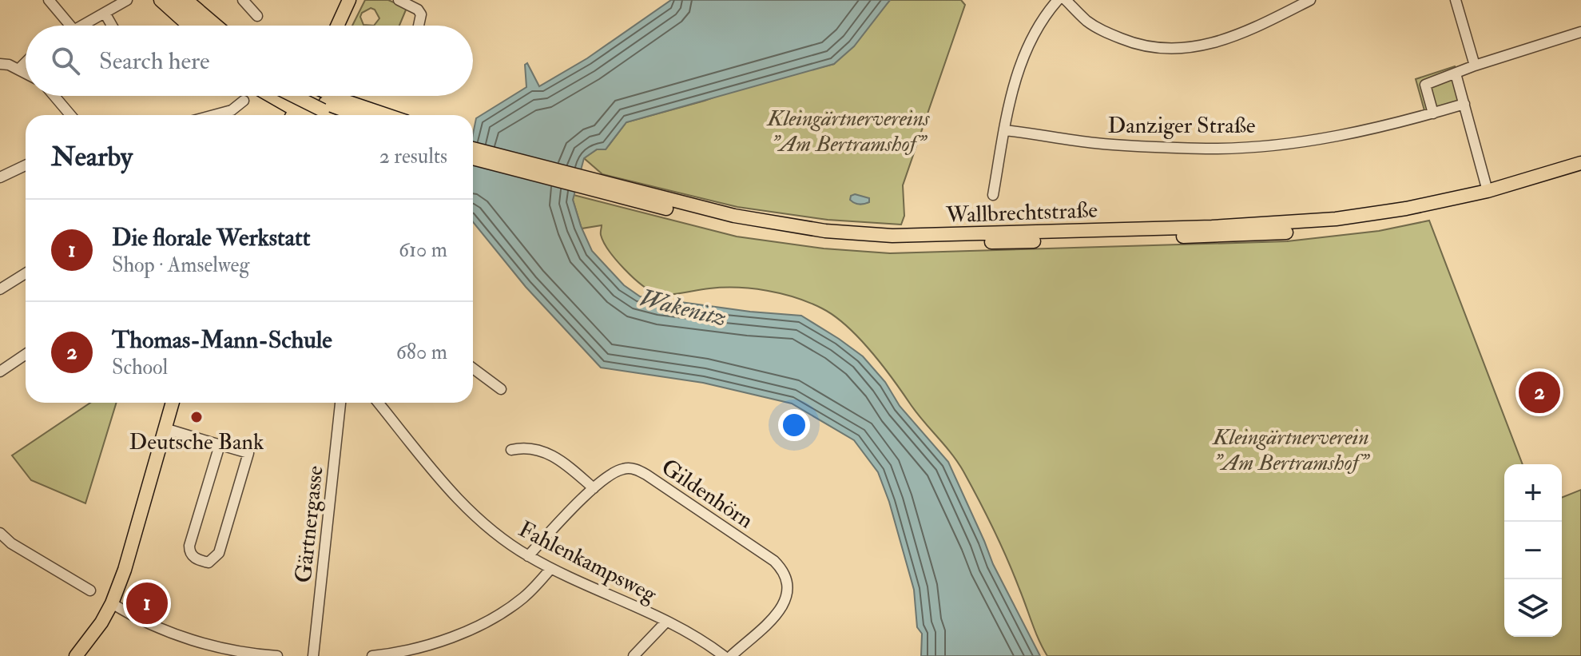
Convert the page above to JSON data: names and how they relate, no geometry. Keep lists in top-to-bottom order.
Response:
{
  "streets": {
    "main road": ["Wallbrechtstraße"],
    "street": [
      "Danziger Straße",
      "Gildenhörn",
      "Gärtnergasse",
      "Fahlenkampsweg"
    ]
  },
  "crossings": [
    ["Gildenhörn", "Fahlenkampsweg"]
  ],
  "water": ["Wakenitz"],
  "parks": ["Kleingärtnervereins \"Am Bertramshof\"", "Kleingärtnerverein \"Am Bertramshof\""],
  "places": ["Deutsche Bank"],
  "page": {
    "search": "Search here",
    "heading": ["Nearby", "2 results"],
    "list": [
      {
        "mark": "1",
        "name": "Die florale Werkstatt",
        "note": "Shop · Amselweg",
        "value": "610 m"
      },
      {
        "mark": "2",
        "name": "Thomas-Mann-Schule",
        "note": "School",
        "value": "680 m"
      }
    ],
    "pins": ["2", "1"],
    "map_buttons": ["+", "−"]
  }
}
